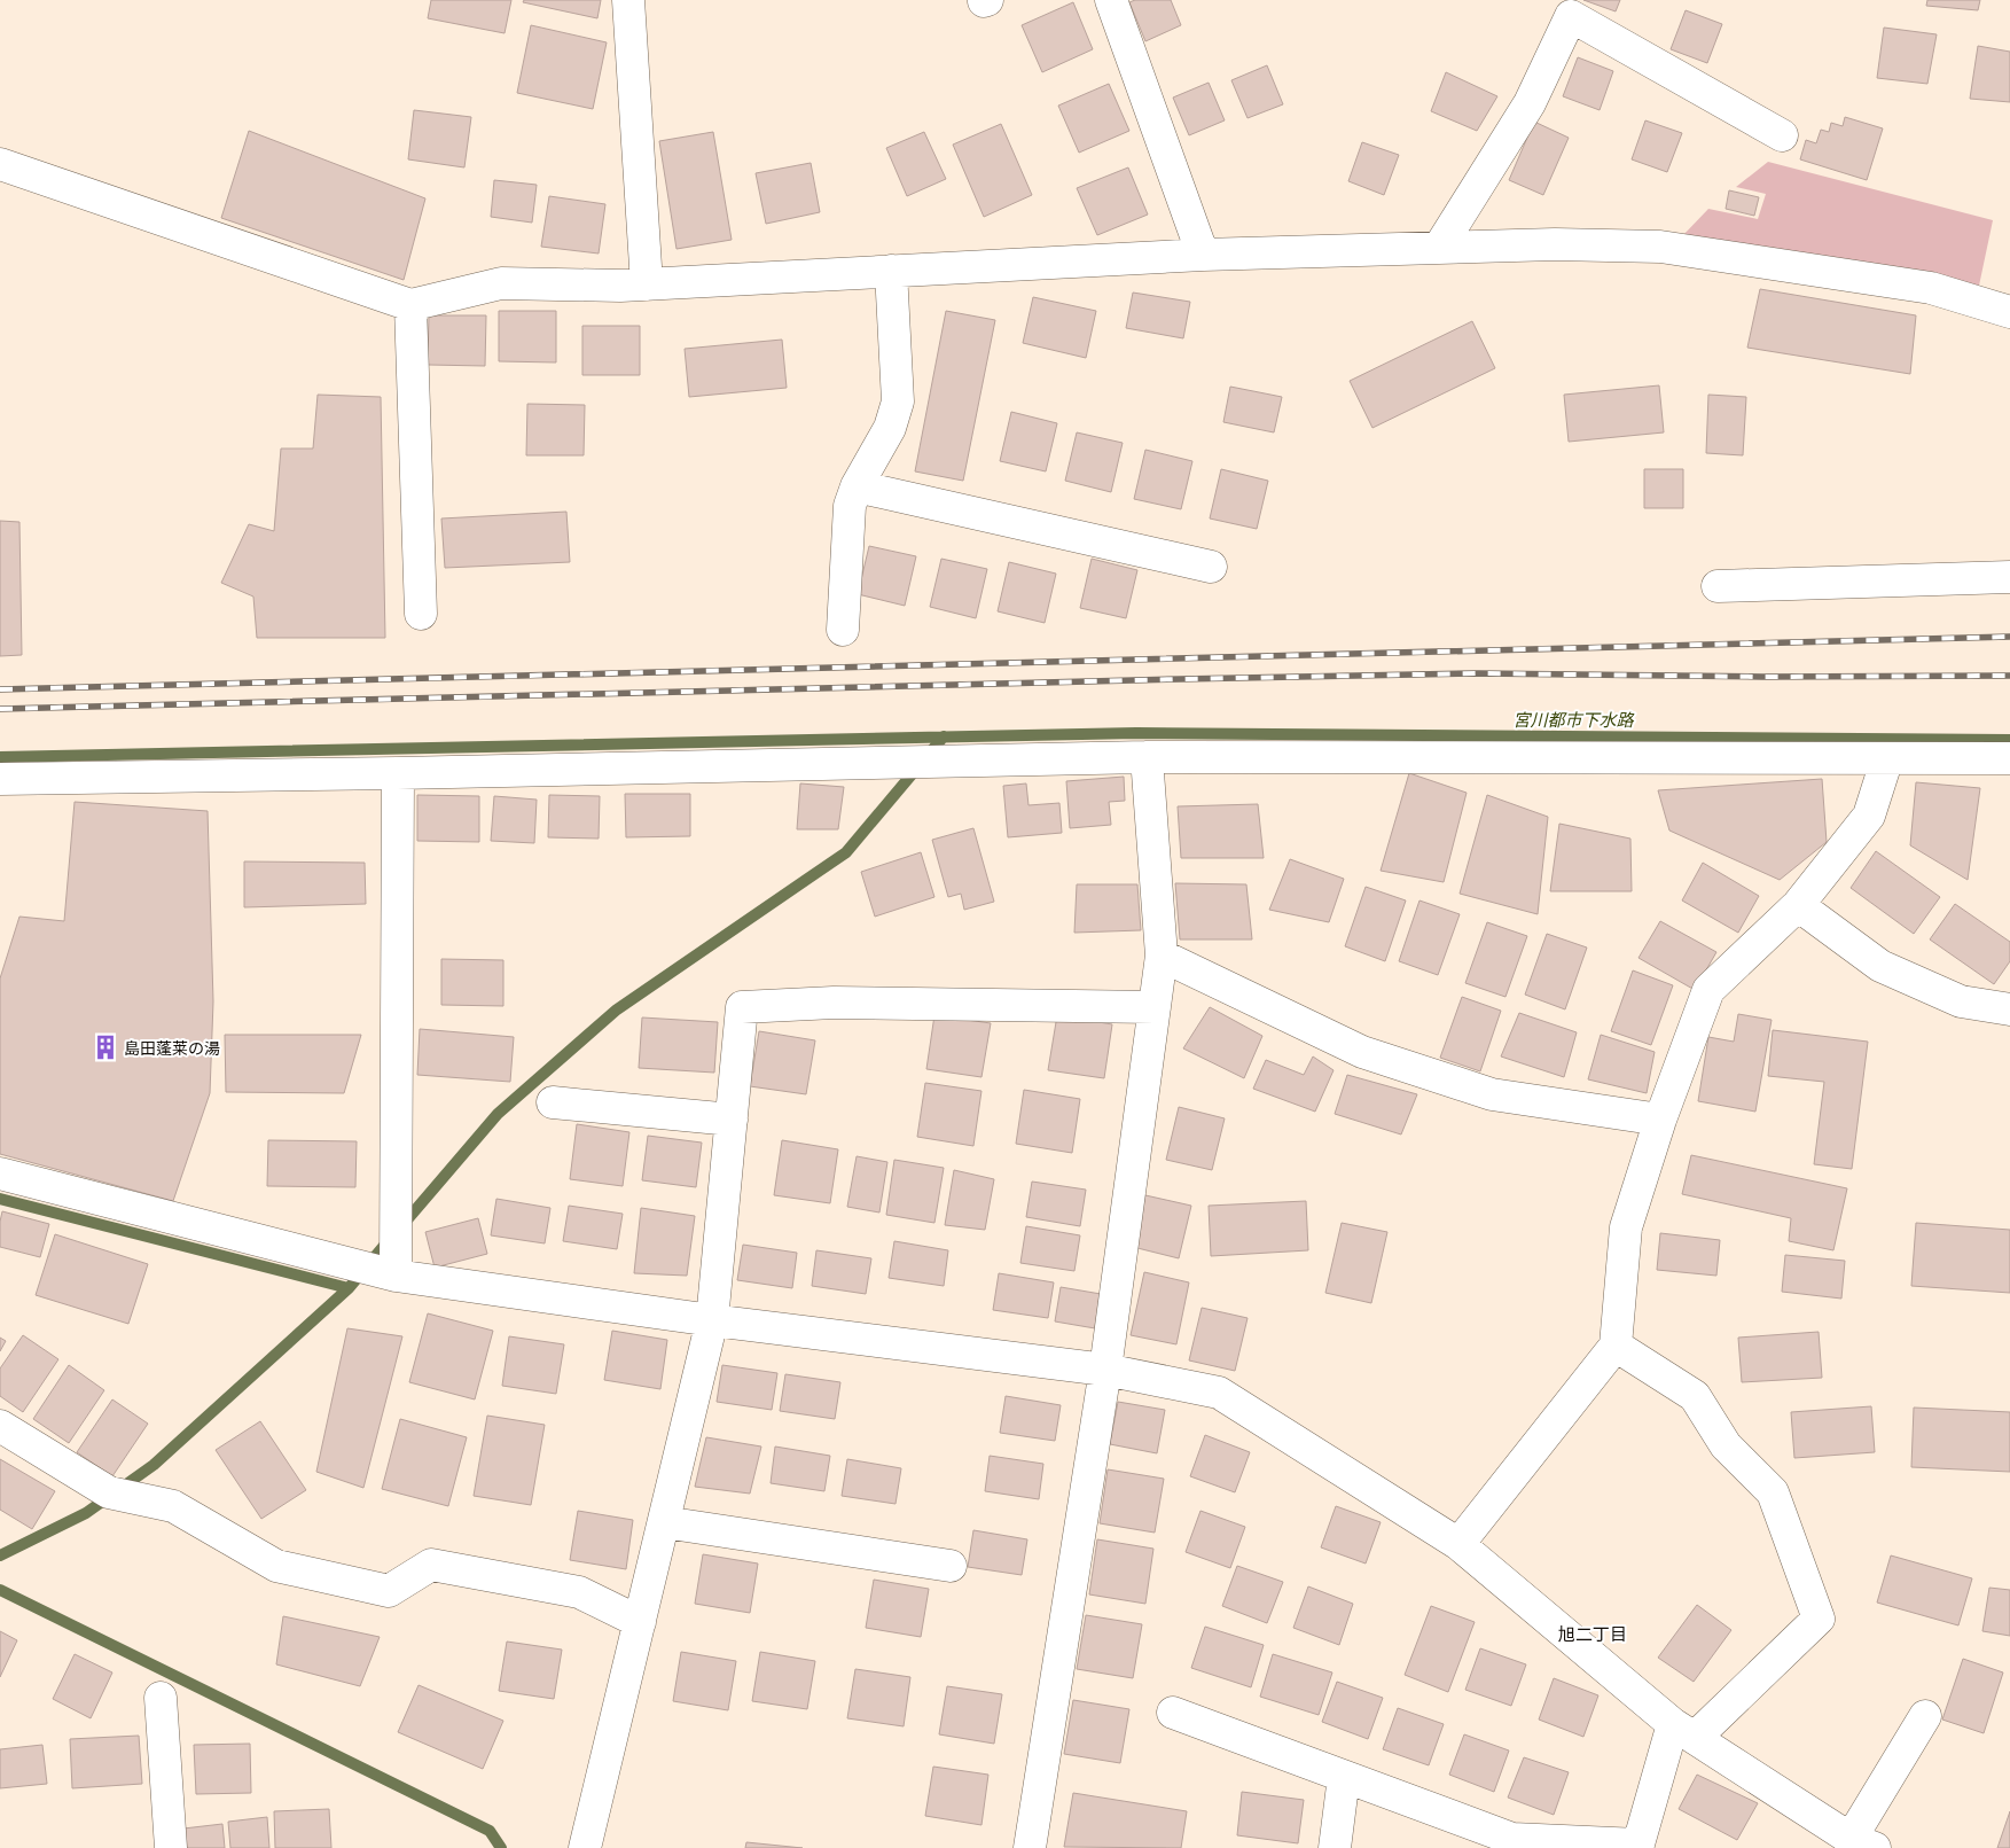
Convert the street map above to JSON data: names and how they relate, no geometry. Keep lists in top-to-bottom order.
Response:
{
  "districts": ["旭二丁目"],
  "water": ["宮川都市下水路"],
  "places": {
    "building": ["島田蓬莱の湯"]
  }
}
